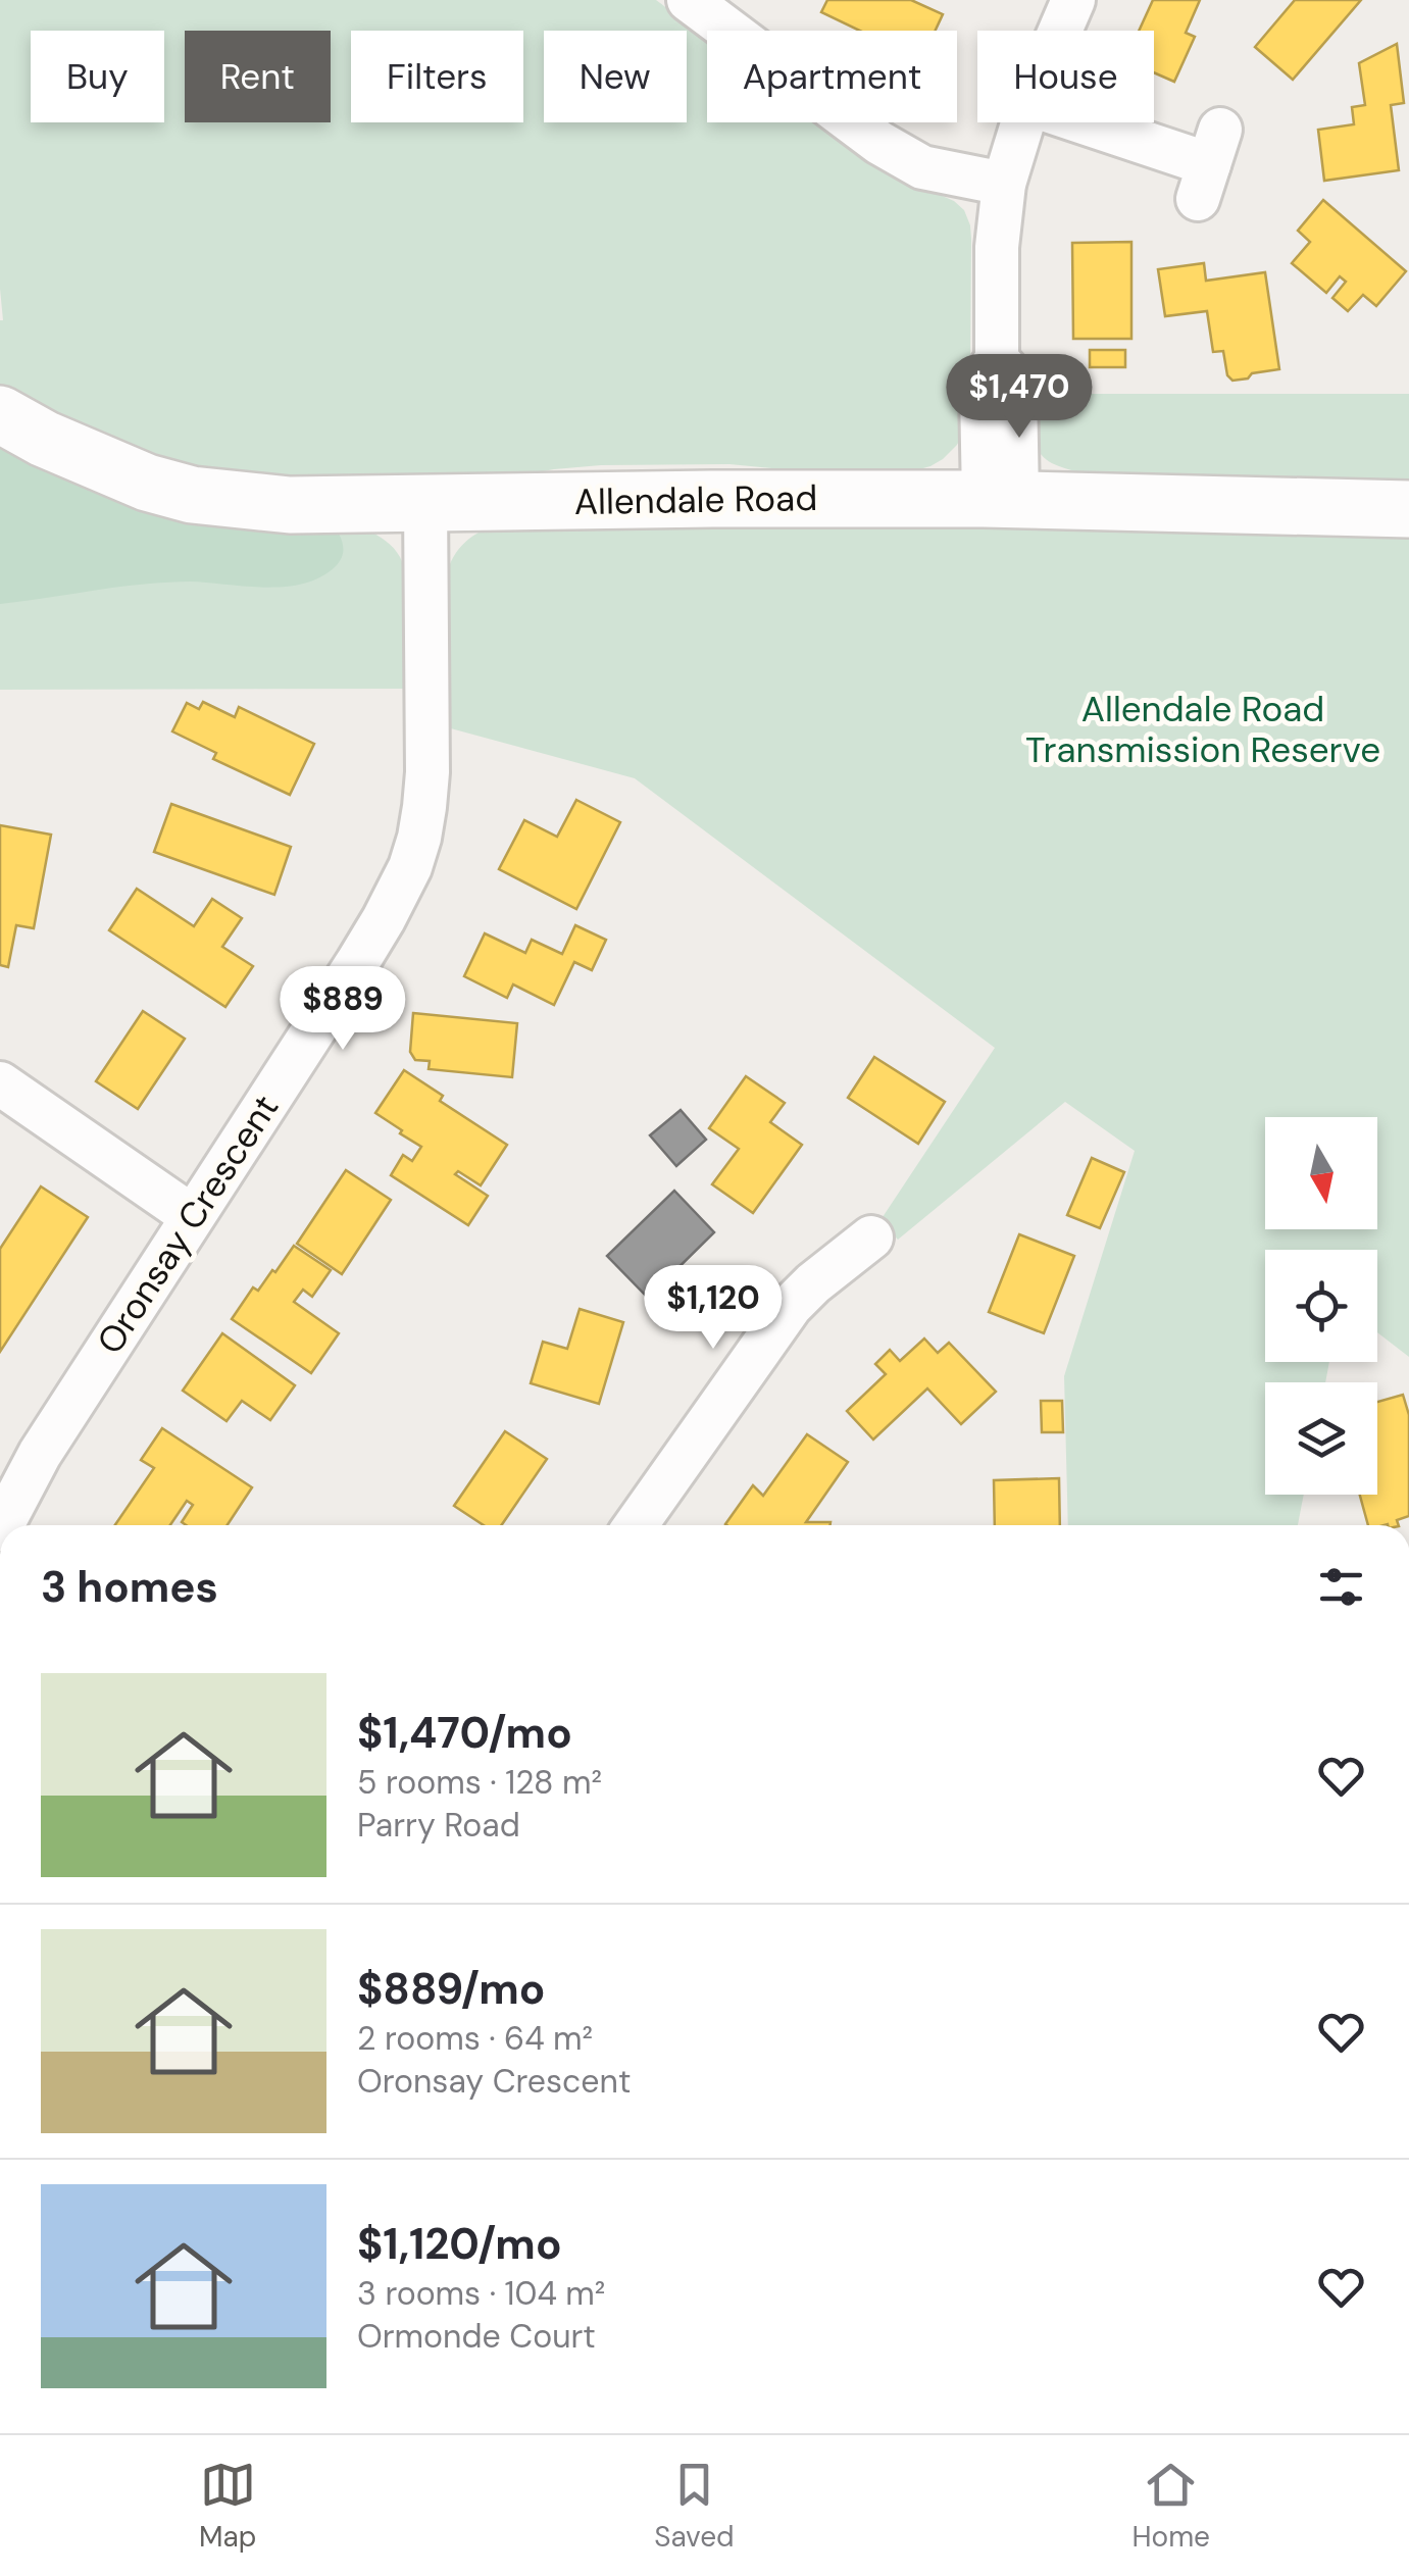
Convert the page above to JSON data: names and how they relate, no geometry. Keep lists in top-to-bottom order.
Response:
{
  "streets": {
    "street": ["Allendale Road", "Oronsay Crescent"]
  },
  "crossings": [
    ["Allendale Road", "Oronsay Crescent"]
  ],
  "parks": ["Allendale Road Transmission Reserve"],
  "north": "bottom",
  "page": {
    "chip": [
      "Buy",
      "Rent",
      "Filters",
      "New",
      "Apartment",
      "House"
    ],
    "price": ["$1,470", "$889", "$1,120"],
    "heading": "3 homes",
    "list": [
      {
        "name": "$1,470/mo",
        "note": "5 rooms · 128 m² · Parry Road"
      },
      {
        "name": "$889/mo",
        "note": "2 rooms · 64 m² · Oronsay Crescent"
      },
      {
        "name": "$1,120/mo",
        "note": "3 rooms · 104 m² · Ormonde Court"
      }
    ],
    "tabs": ["Map", "Saved", "Home"]
  }
}
